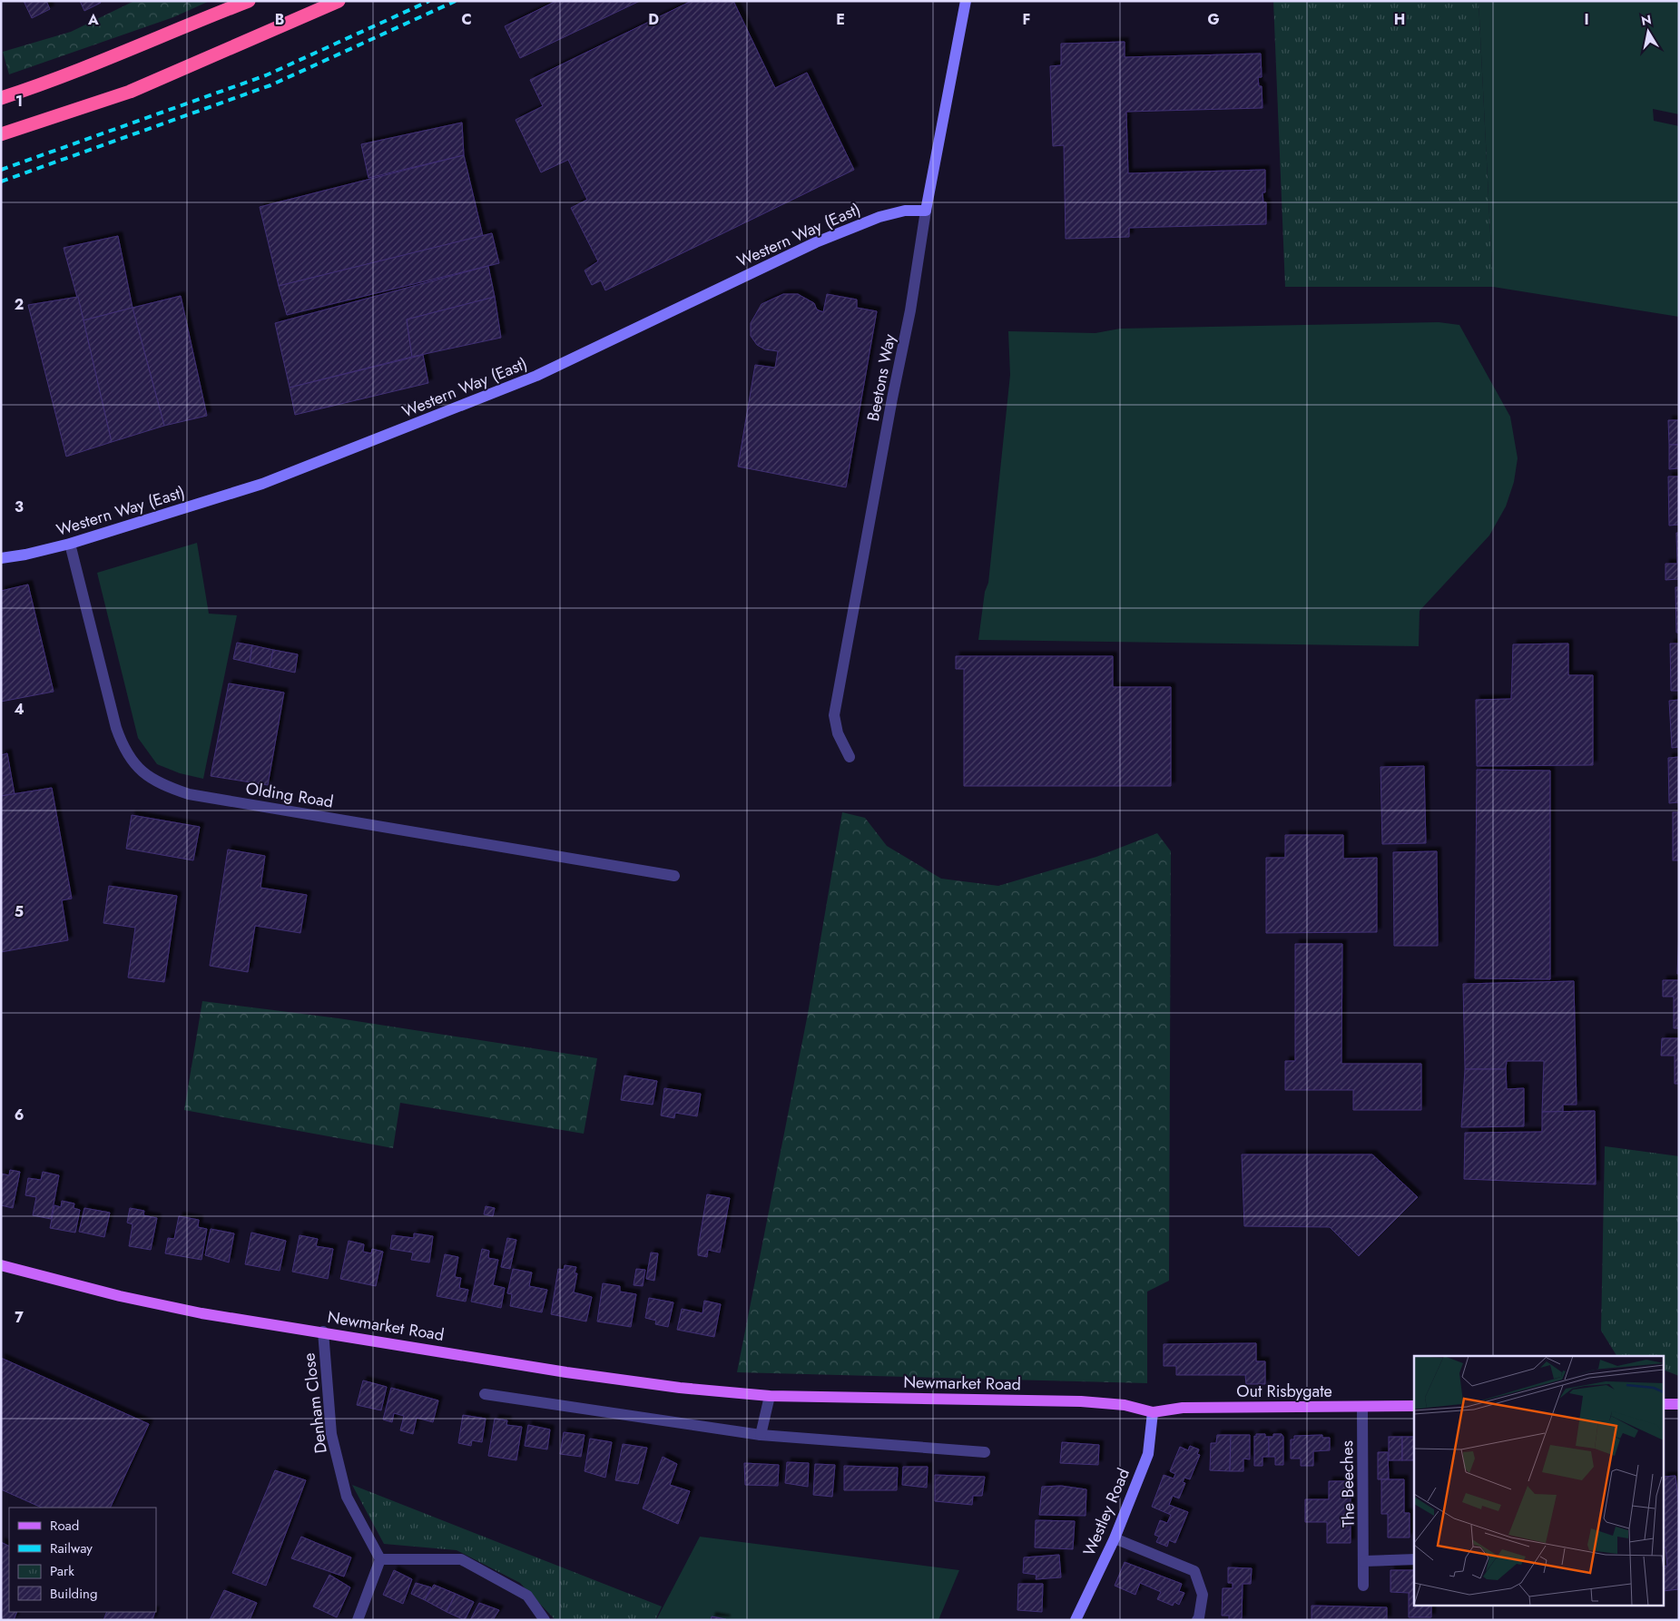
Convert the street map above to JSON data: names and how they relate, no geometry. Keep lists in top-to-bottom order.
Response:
{
  "streets": {
    "main road": ["Newmarket Road", "Out Risbygate"],
    "street": [
      "Western Way (East)",
      "Beetons Way",
      "Olding Road",
      "Denham Close",
      "The Beeches",
      "Westley Road"
    ]
  },
  "crossings": [
    ["Western Way (East)", "Beetons Way"],
    ["Western Way (East)", "Olding Road"],
    ["Newmarket Road", "Out Risbygate"],
    ["Newmarket Road", "Denham Close"],
    ["Newmarket Road", "Westley Road"],
    ["Out Risbygate", "The Beeches"],
    ["Out Risbygate", "Westley Road"]
  ],
  "legend": [
    "Road",
    "Railway",
    "Park",
    "Building"
  ],
  "north": "top",
  "grid": {
    "columns": [
      "A",
      "B",
      "C",
      "D",
      "E",
      "F",
      "G",
      "H",
      "I"
    ],
    "rows": [
      "1",
      "2",
      "3",
      "4",
      "5",
      "6",
      "7"
    ]
  }
}
